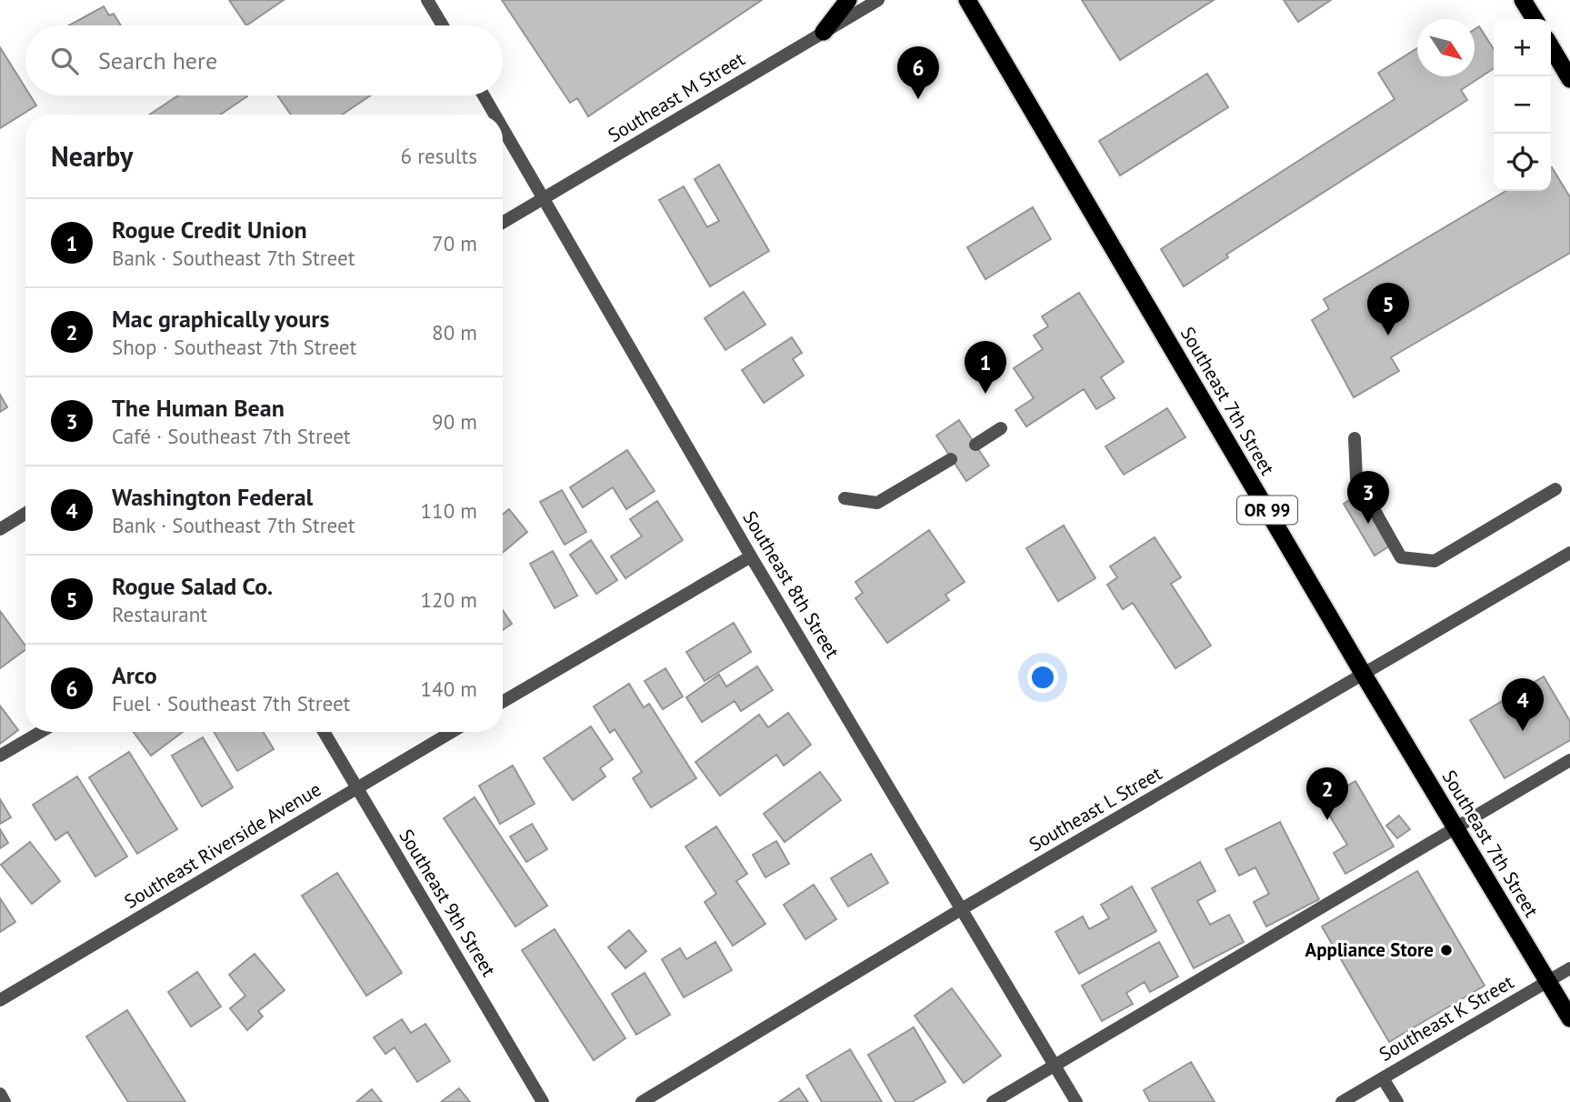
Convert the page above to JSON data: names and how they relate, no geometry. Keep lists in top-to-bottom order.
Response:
{
  "streets": {
    "highway": ["Southeast 7th Street", "OR 99"],
    "street": [
      "Southeast M Street",
      "Southeast 8th Street",
      "Southeast L Street",
      "Southeast Riverside Avenue",
      "Southeast 9th Street",
      "Southeast K Street"
    ]
  },
  "crossings": [
    ["Southeast M Street", "Southeast 8th Street"],
    ["Southeast 7th Street", "Southeast L Street"],
    ["Southeast 7th Street", "Southeast K Street"],
    ["Southeast 8th Street", "Southeast L Street"],
    ["Southeast Riverside Avenue", "Southeast 9th Street"]
  ],
  "places": ["Appliance Store"],
  "north": "bottom right",
  "page": {
    "map_buttons": ["+", "−"],
    "search": "Search here",
    "pins": [
      "6",
      "5",
      "1",
      "3",
      "4",
      "2"
    ],
    "heading": ["Nearby", "6 results"],
    "list": [
      {
        "mark": "1",
        "name": "Rogue Credit Union",
        "note": "Bank · Southeast 7th Street",
        "value": "70 m"
      },
      {
        "mark": "2",
        "name": "Mac graphically yours",
        "note": "Shop · Southeast 7th Street",
        "value": "80 m"
      },
      {
        "mark": "3",
        "name": "The Human Bean",
        "note": "Café · Southeast 7th Street",
        "value": "90 m"
      },
      {
        "mark": "4",
        "name": "Washington Federal",
        "note": "Bank · Southeast 7th Street",
        "value": "110 m"
      },
      {
        "mark": "5",
        "name": "Rogue Salad Co.",
        "note": "Restaurant",
        "value": "120 m"
      },
      {
        "mark": "6",
        "name": "Arco",
        "note": "Fuel · Southeast 7th Street",
        "value": "140 m"
      }
    ]
  }
}
